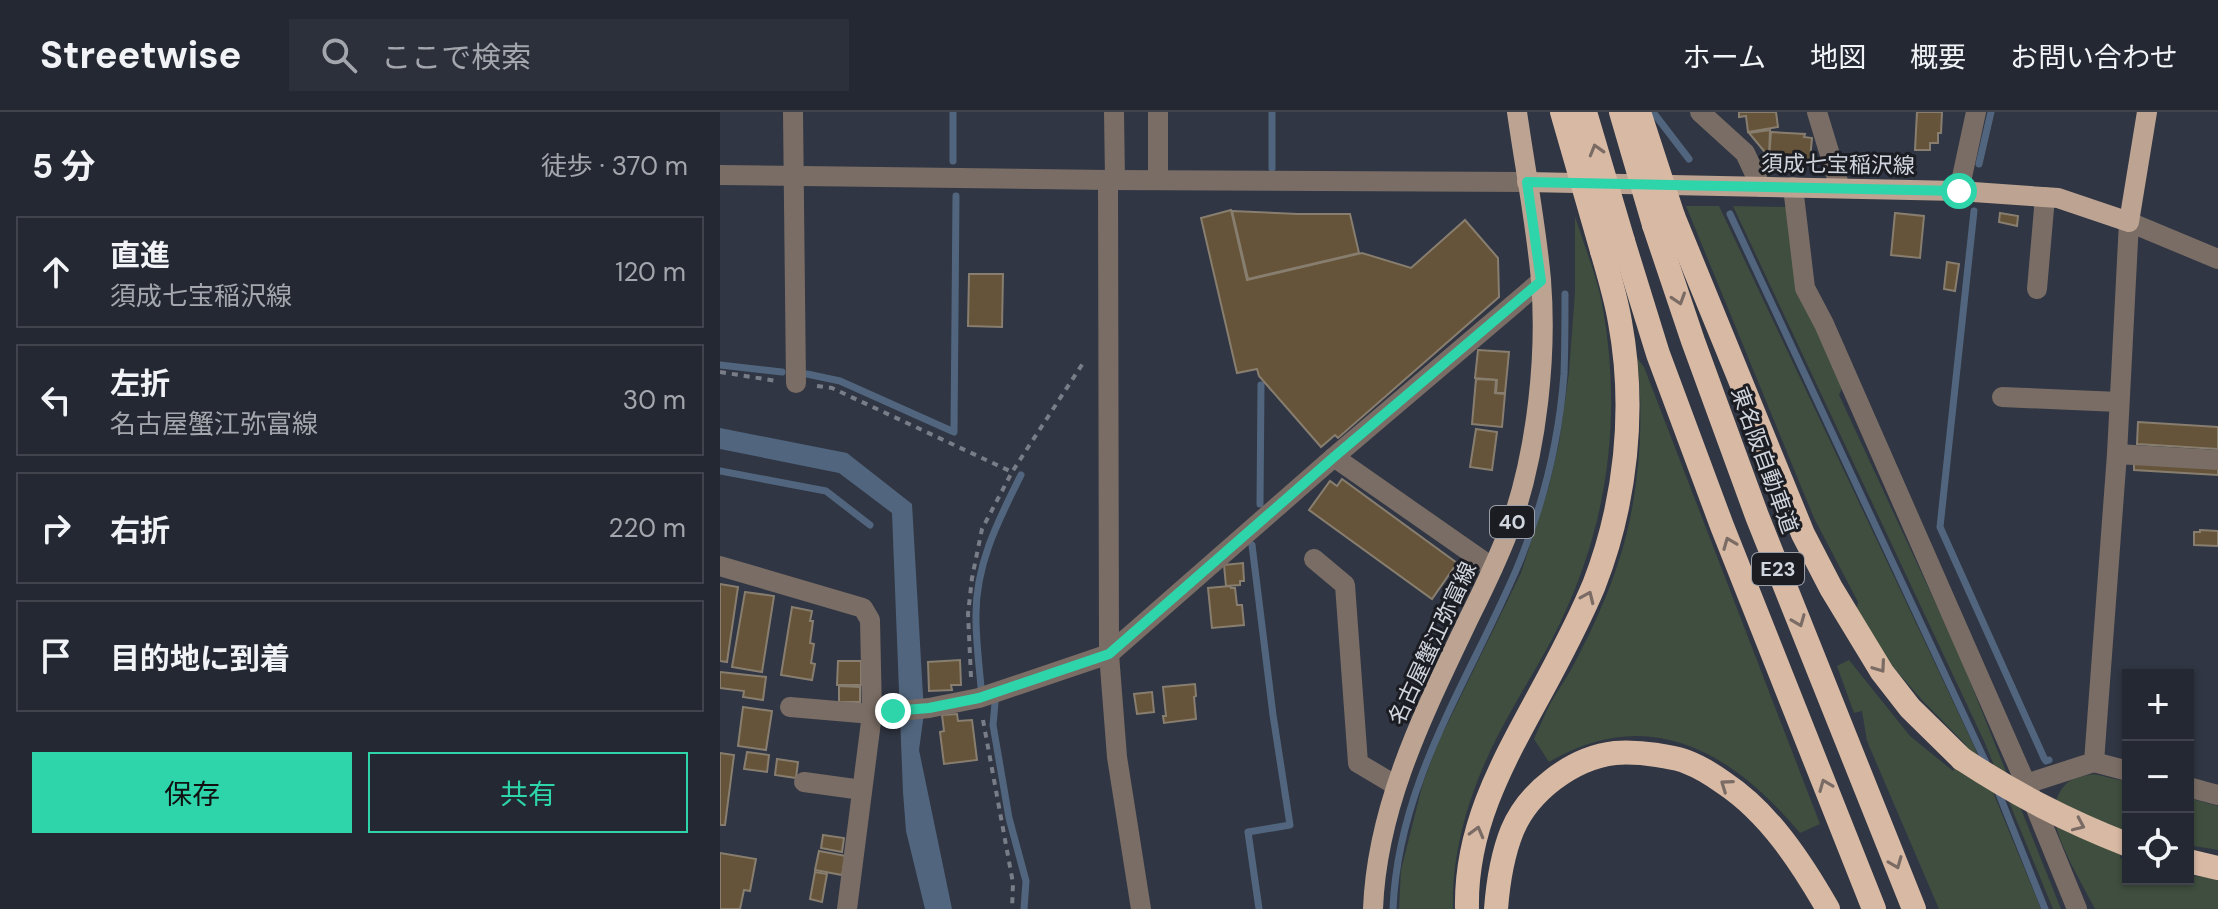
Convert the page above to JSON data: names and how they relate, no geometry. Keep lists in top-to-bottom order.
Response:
{
  "streets": {
    "highway": ["東名阪自動車道", "E23"],
    "main road": ["須成七宝稲沢線", "40", "名古屋蟹江弥富線"]
  },
  "crossings": [
    ["須成七宝稲沢線", "名古屋蟹江弥富線"]
  ],
  "page": {
    "header": "Streetwise",
    "search": "ここで検索",
    "nav": [
      "ホーム",
      "地図",
      "概要",
      "お問い合わせ"
    ],
    "heading": ["5 分", "徒歩 · 370 m"],
    "list": [
      ["直進", "須成七宝稲沢線", "120 m"],
      ["左折", "名古屋蟹江弥富線", "30 m"],
      ["右折", "220 m"],
      "目的地に到着"
    ],
    "map_buttons": ["+", "−"],
    "buttons": ["保存", "共有"]
  }
}
